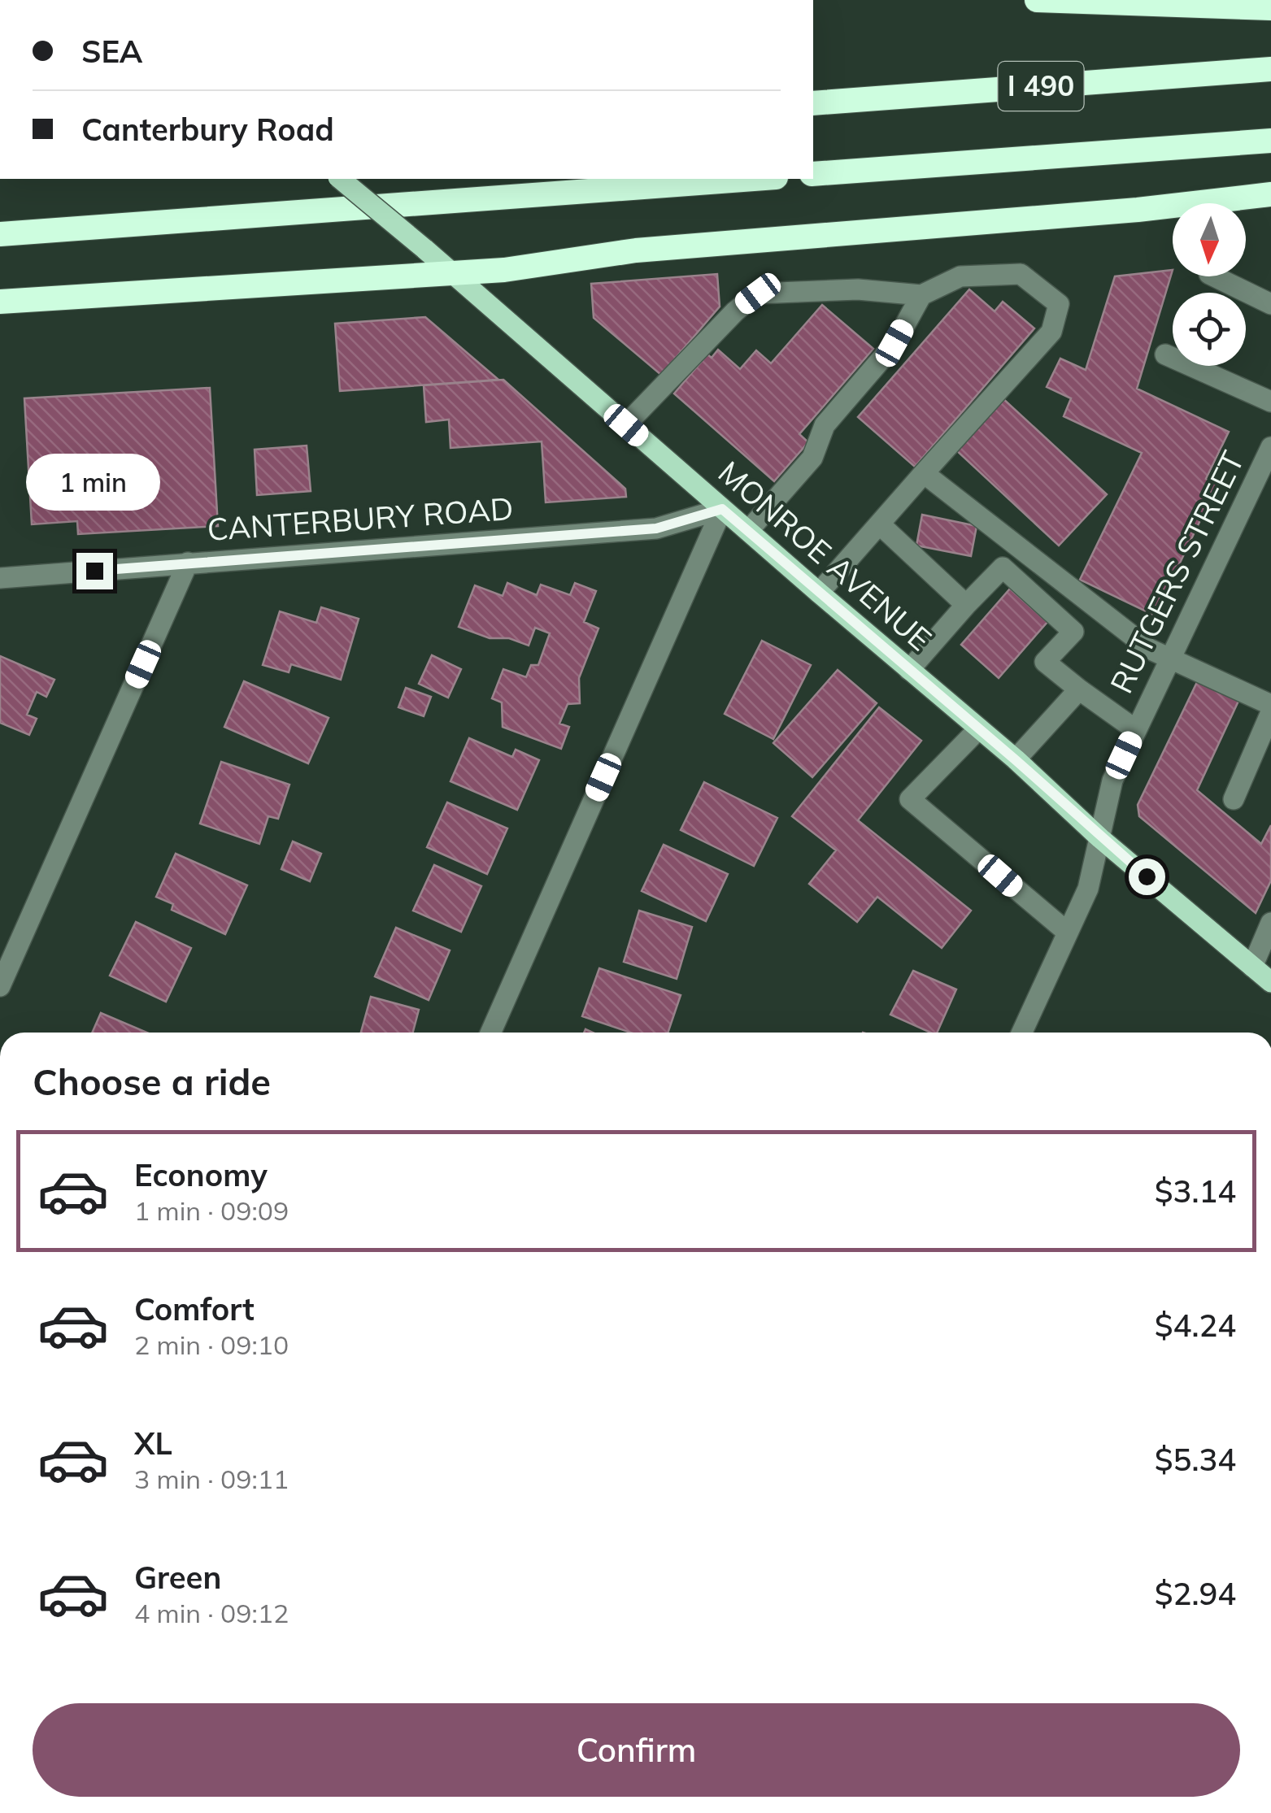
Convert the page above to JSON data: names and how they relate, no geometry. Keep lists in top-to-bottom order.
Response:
{
  "streets": {
    "highway": ["I 490"],
    "main road": ["MONROE AVENUE"],
    "street": ["CANTERBURY ROAD", "RUTGERS STREET"]
  },
  "crossings": [
    ["CANTERBURY ROAD", "MONROE AVENUE"],
    ["MONROE AVENUE", "RUTGERS STREET"]
  ],
  "north": "bottom",
  "page": {
    "banner": ["SEA", "Canterbury Road"],
    "bubble": "1 min",
    "heading": "Choose a ride",
    "list": [
      {
        "name": "Economy",
        "note": "1 min · 09:09",
        "value": "$3.14"
      },
      {
        "name": "Comfort",
        "note": "2 min · 09:10",
        "value": "$4.24"
      },
      {
        "name": "XL",
        "note": "3 min · 09:11",
        "value": "$5.34"
      },
      {
        "name": "Green",
        "note": "4 min · 09:12",
        "value": "$2.94"
      }
    ],
    "buttons": "Confirm"
  }
}
